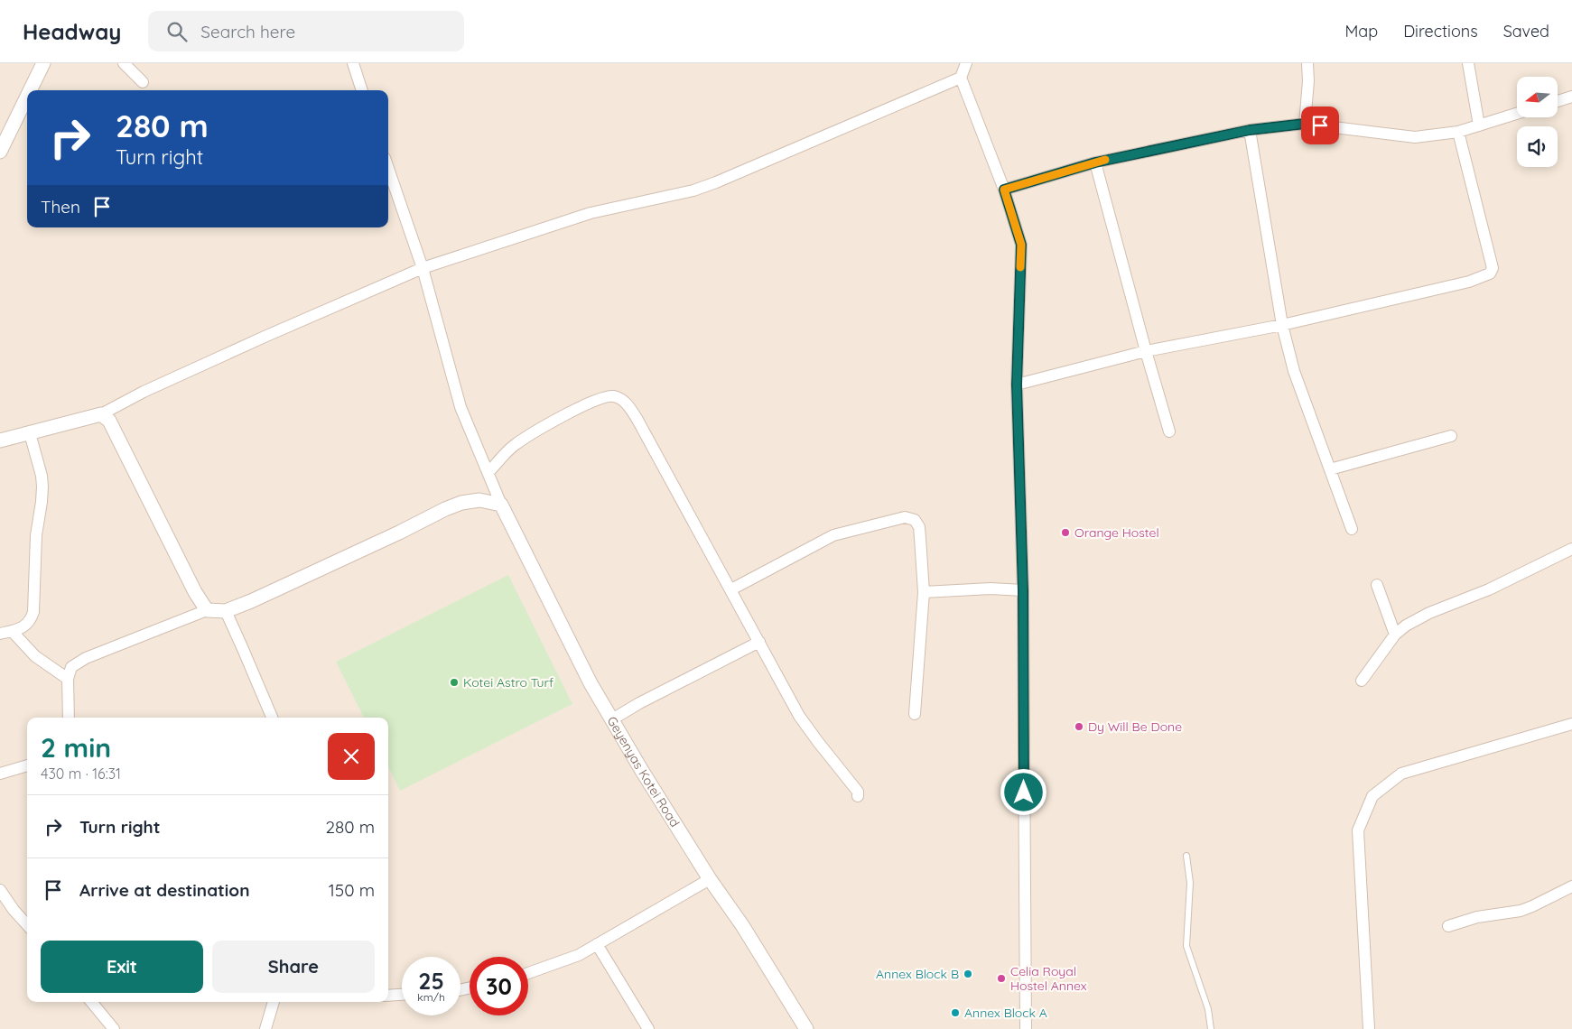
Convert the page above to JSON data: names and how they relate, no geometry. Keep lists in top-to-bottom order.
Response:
{
  "streets": {
    "street": ["Geyenyas Kotei Road"]
  },
  "places": [
    "Orange Hostel",
    "Kotei Astro Turf",
    "Dy Will Be Done",
    "Annex Block B",
    "Celia Royal Hostel Annex",
    "Annex Block A"
  ],
  "north": "left",
  "page": {
    "header": "Headway",
    "search": "Search here",
    "nav": ["Map", "Directions", "Saved"],
    "turn": ["280 m", "Turn right"],
    "then": "Then",
    "heading": ["2 min", "430 m · 16:31"],
    "list": [
      {
        "name": "Turn right",
        "value": "280 m"
      },
      {
        "name": "Arrive at destination",
        "value": "150 m"
      }
    ],
    "buttons": ["Exit", "Share"],
    "speed": "25 km/h",
    "limit": "30"
  }
}
